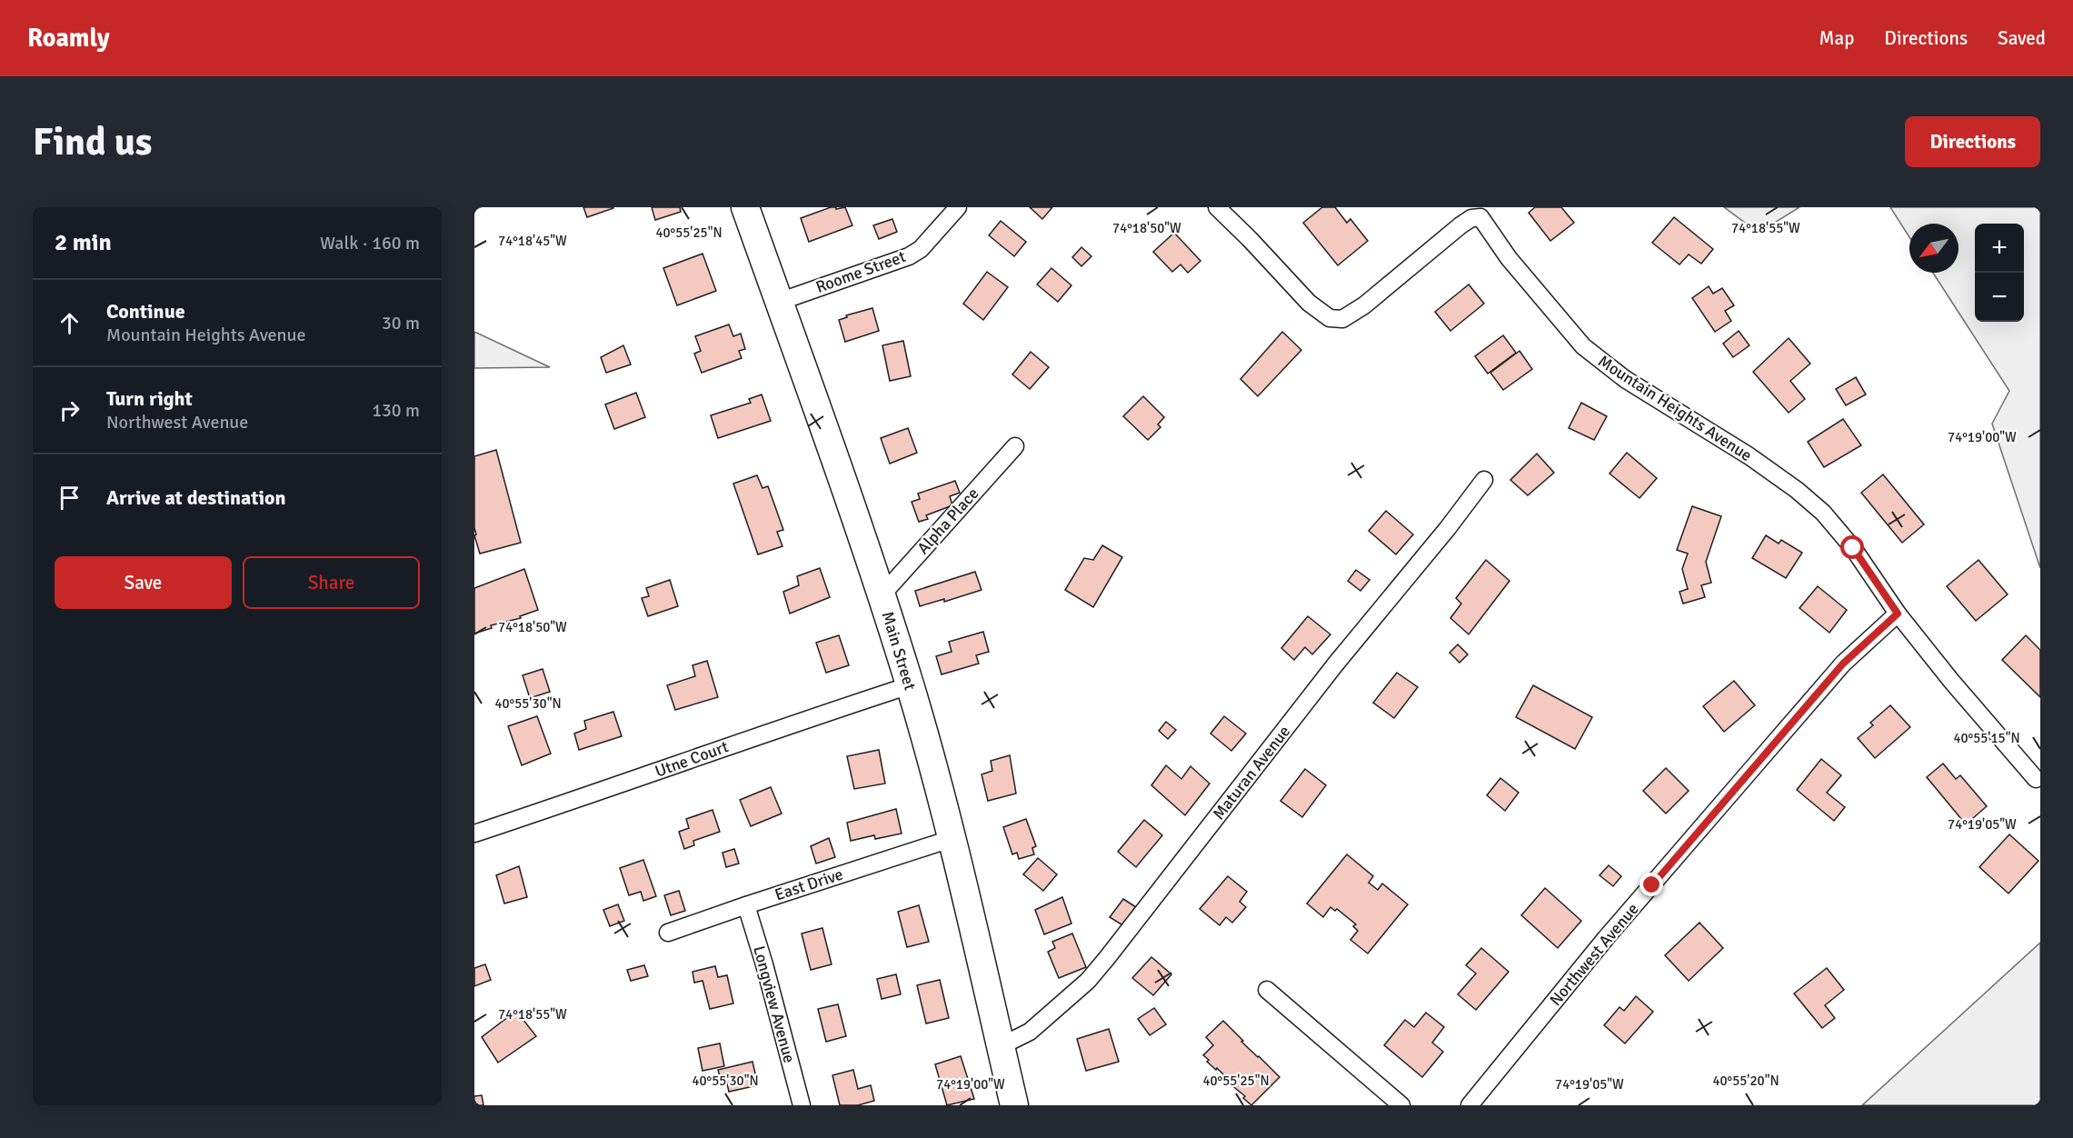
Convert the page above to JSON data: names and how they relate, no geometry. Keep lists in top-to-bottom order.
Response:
{
  "streets": {
    "main road": ["Main Street"],
    "street": [
      "Roome Street",
      "Mountain Heights Avenue",
      "Alpha Place",
      "Utne Court",
      "Maturan Avenue",
      "East Drive",
      "Northwest Avenue",
      "Longview Avenue"
    ]
  },
  "crossings": [
    ["Roome Street", "Main Street"],
    ["Mountain Heights Avenue", "Northwest Avenue"],
    ["Alpha Place", "Main Street"],
    ["Main Street", "Utne Court"],
    ["Main Street", "Maturan Avenue"],
    ["Main Street", "East Drive"],
    ["East Drive", "Longview Avenue"]
  ],
  "north": "bottom left",
  "page": {
    "header": "Roamly",
    "nav": ["Map", "Directions", "Saved"],
    "buttons": [
      "Directions",
      ["Save", "Share"]
    ],
    "title": "Find us",
    "heading": ["2 min", "Walk · 160 m"],
    "map_buttons": ["+", "−"],
    "list": [
      ["Continue", "Mountain Heights Avenue", "30 m"],
      ["Turn right", "Northwest Avenue", "130 m"],
      "Arrive at destination"
    ]
  },
  "coordinates": [
    "74°18'50\"W",
    "74°18'55\"W",
    "40°55'25\"N",
    "74°18'45\"W",
    "74°19'00\"W",
    "40°55'30\"N",
    "40°55'15\"N",
    "74°19'05\"W",
    "40°55'20\"N"
  ]
}
